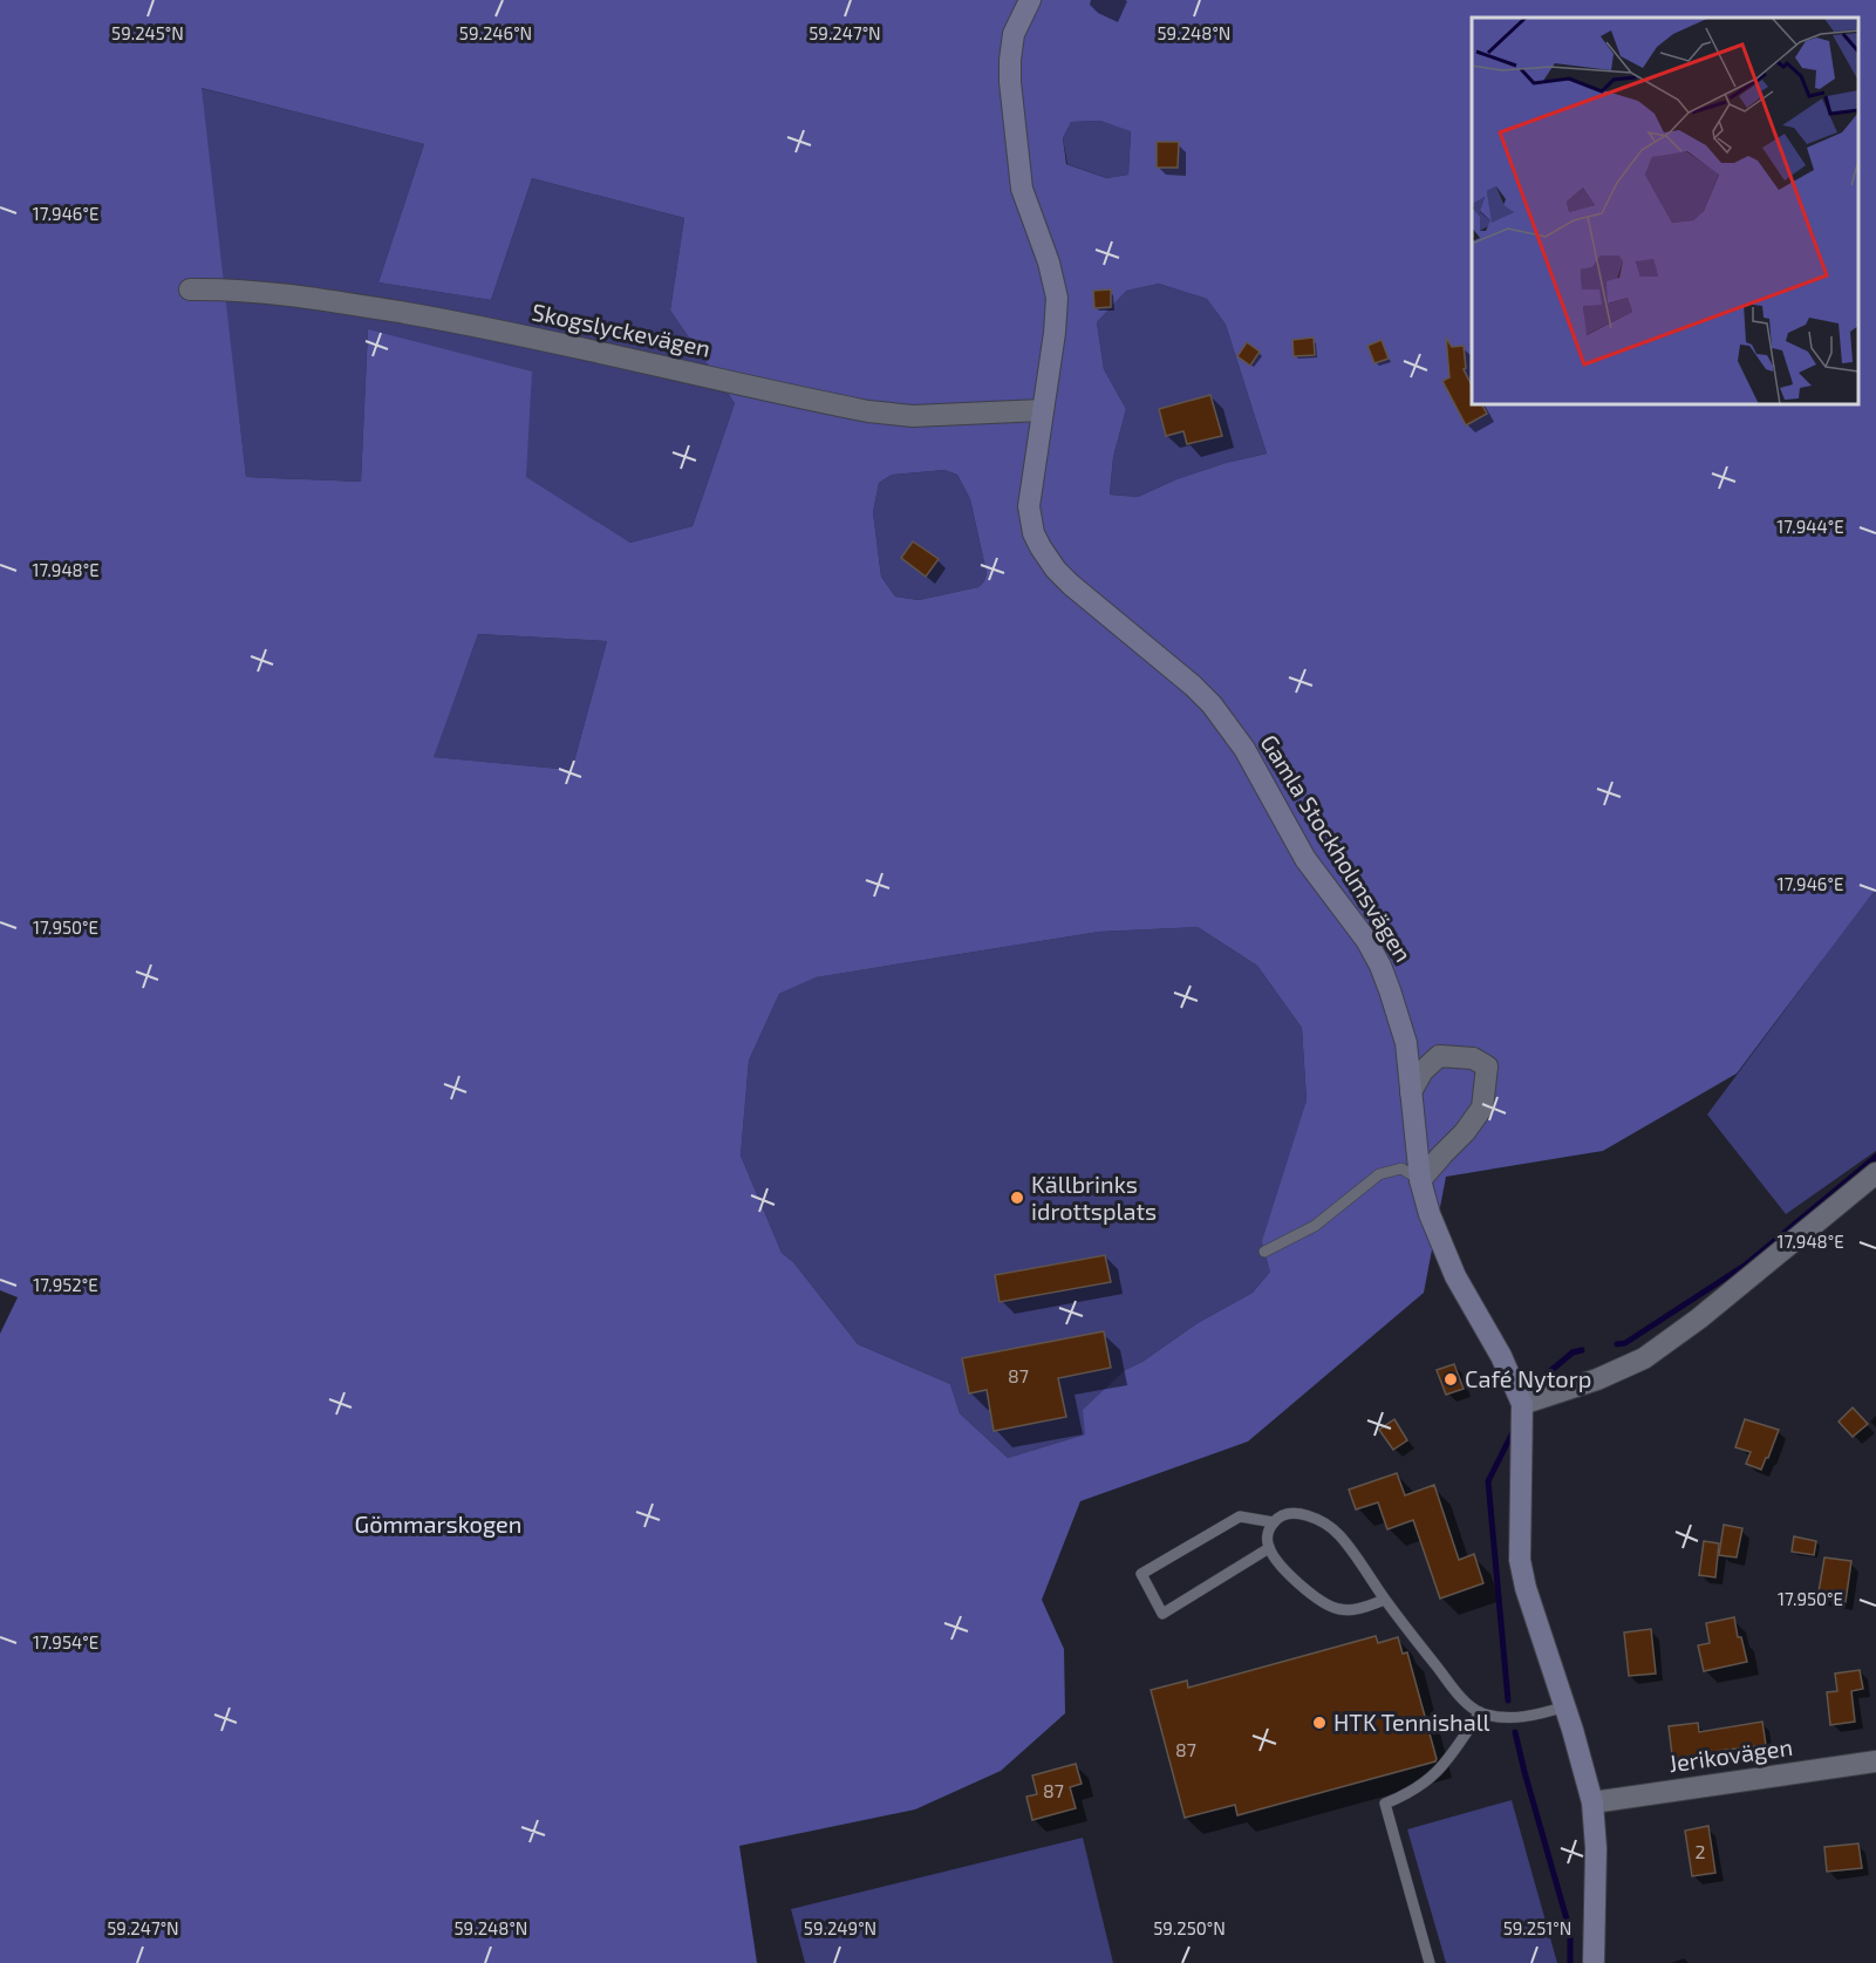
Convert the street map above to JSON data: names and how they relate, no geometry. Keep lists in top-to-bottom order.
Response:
{
  "streets": {
    "street": ["Skogslyckevägen", "Gamla Stockholmsvägen", "Jerikovägen"]
  },
  "crossings": [
    ["Skogslyckevägen", "Gamla Stockholmsvägen"],
    ["Gamla Stockholmsvägen", "Jerikovägen"]
  ],
  "parks": ["Gömmarskogen"],
  "places": ["Källbrinks idrottsplats", "Café Nytorp", "HTK Tennishall"],
  "house_numbers": [
    "87",
    "87",
    "87",
    "2"
  ],
  "coordinates": [
    "59.245°N",
    "59.246°N",
    "59.247°N",
    "59.248°N",
    "17.946°E",
    "17.944°E",
    "17.948°E",
    "17.950°E",
    "17.952°E",
    "17.954°E",
    "59.249°N",
    "59.250°N",
    "59.251°N"
  ]
}
